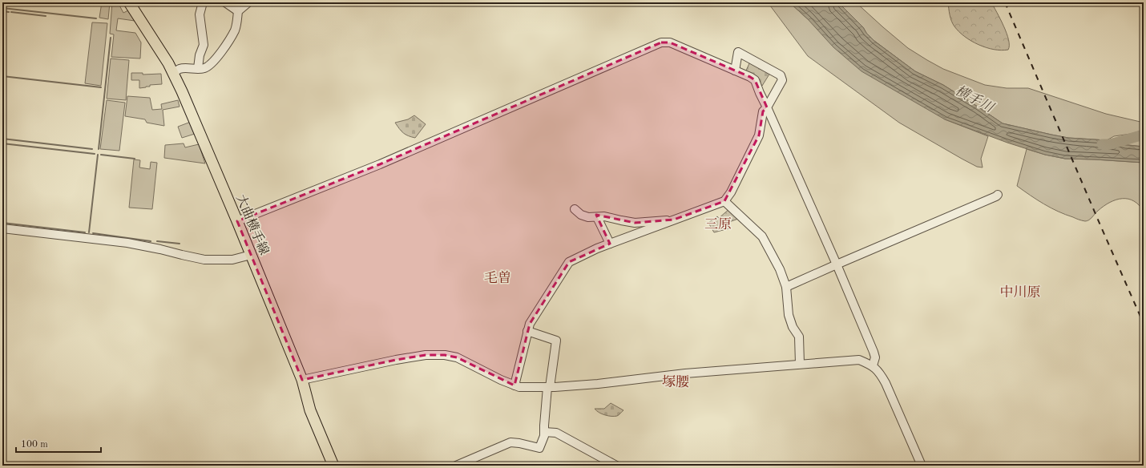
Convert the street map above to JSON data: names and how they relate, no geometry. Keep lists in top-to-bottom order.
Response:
{
  "streets": {
    "main road": ["大曲横手線"]
  },
  "districts": [
    "三原",
    "毛曽",
    "中川原",
    "塚腰"
  ],
  "water": ["横手川"],
  "scale_bar": "100 m"
}
